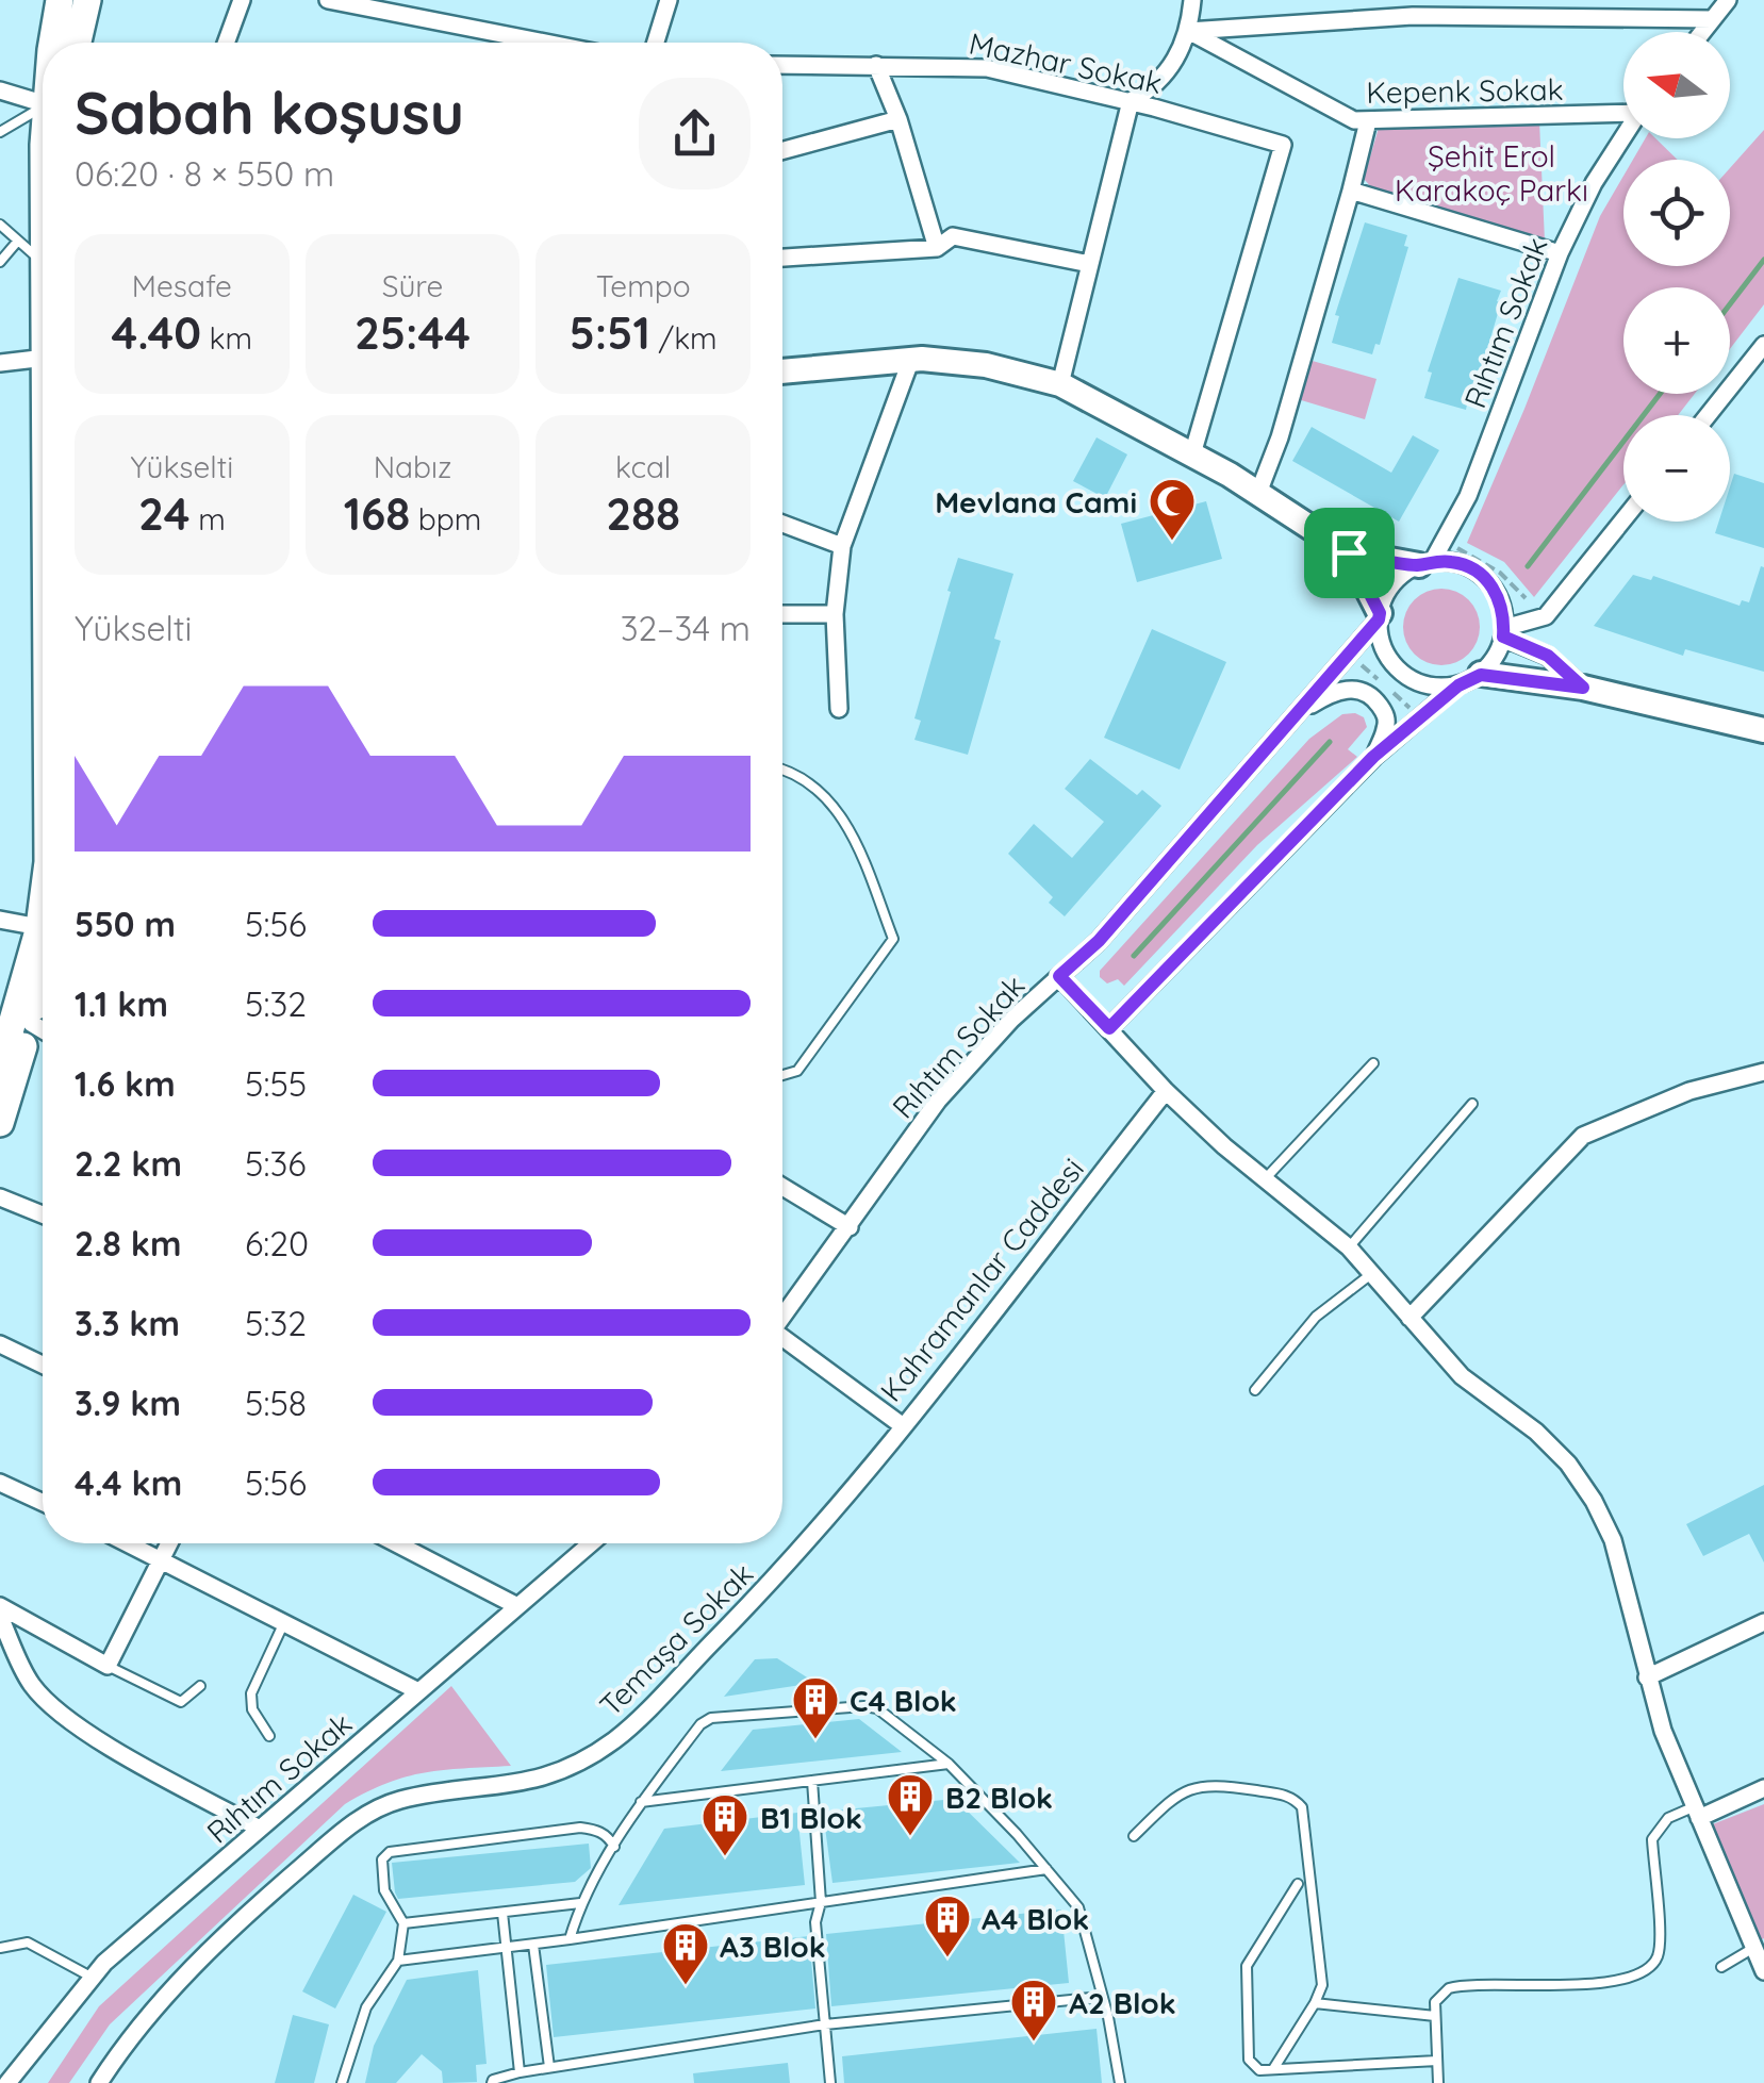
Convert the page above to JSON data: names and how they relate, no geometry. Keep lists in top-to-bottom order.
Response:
{
  "streets": {
    "street": [
      "Mazhar Sokak",
      "Kepenk Sokak",
      "Rıhtım Sokak",
      "Kahramanlar Caddesi",
      "Temaşa Sokak"
    ]
  },
  "crossings": [
    ["Kahramanlar Caddesi", "Temaşa Sokak"]
  ],
  "parks": ["Şehit Erol Karakoç Parkı"],
  "places": {
    "mosque": ["Mevlana Cami"],
    "building": [
      "C4 Blok",
      "B2 Blok",
      "B1 Blok",
      "A4 Blok",
      "A3 Blok",
      "A2 Blok"
    ]
  },
  "north": "left",
  "page": {
    "map_buttons": ["+", "−"],
    "heading": ["Sabah koşusu", "06:20 · 8 × 550 m"],
    "stats": [
      ["Mesafe", "4.40 km"],
      ["Süre", "25:44"],
      ["Tempo", "5:51 /km"],
      ["Yükselti", "24 m"],
      ["Nabız", "168 bpm"],
      ["kcal", "288"]
    ],
    "chart": ["Yükselti", "32–34 m"],
    "list": [
      {
        "name": "550 m",
        "note": "5:56"
      },
      {
        "name": "1.1 km",
        "note": "5:32"
      },
      {
        "name": "1.6 km",
        "note": "5:55"
      },
      {
        "name": "2.2 km",
        "note": "5:36"
      },
      {
        "name": "2.8 km",
        "note": "6:20"
      },
      {
        "name": "3.3 km",
        "note": "5:32"
      },
      {
        "name": "3.9 km",
        "note": "5:58"
      },
      {
        "name": "4.4 km",
        "note": "5:56"
      }
    ]
  }
}
